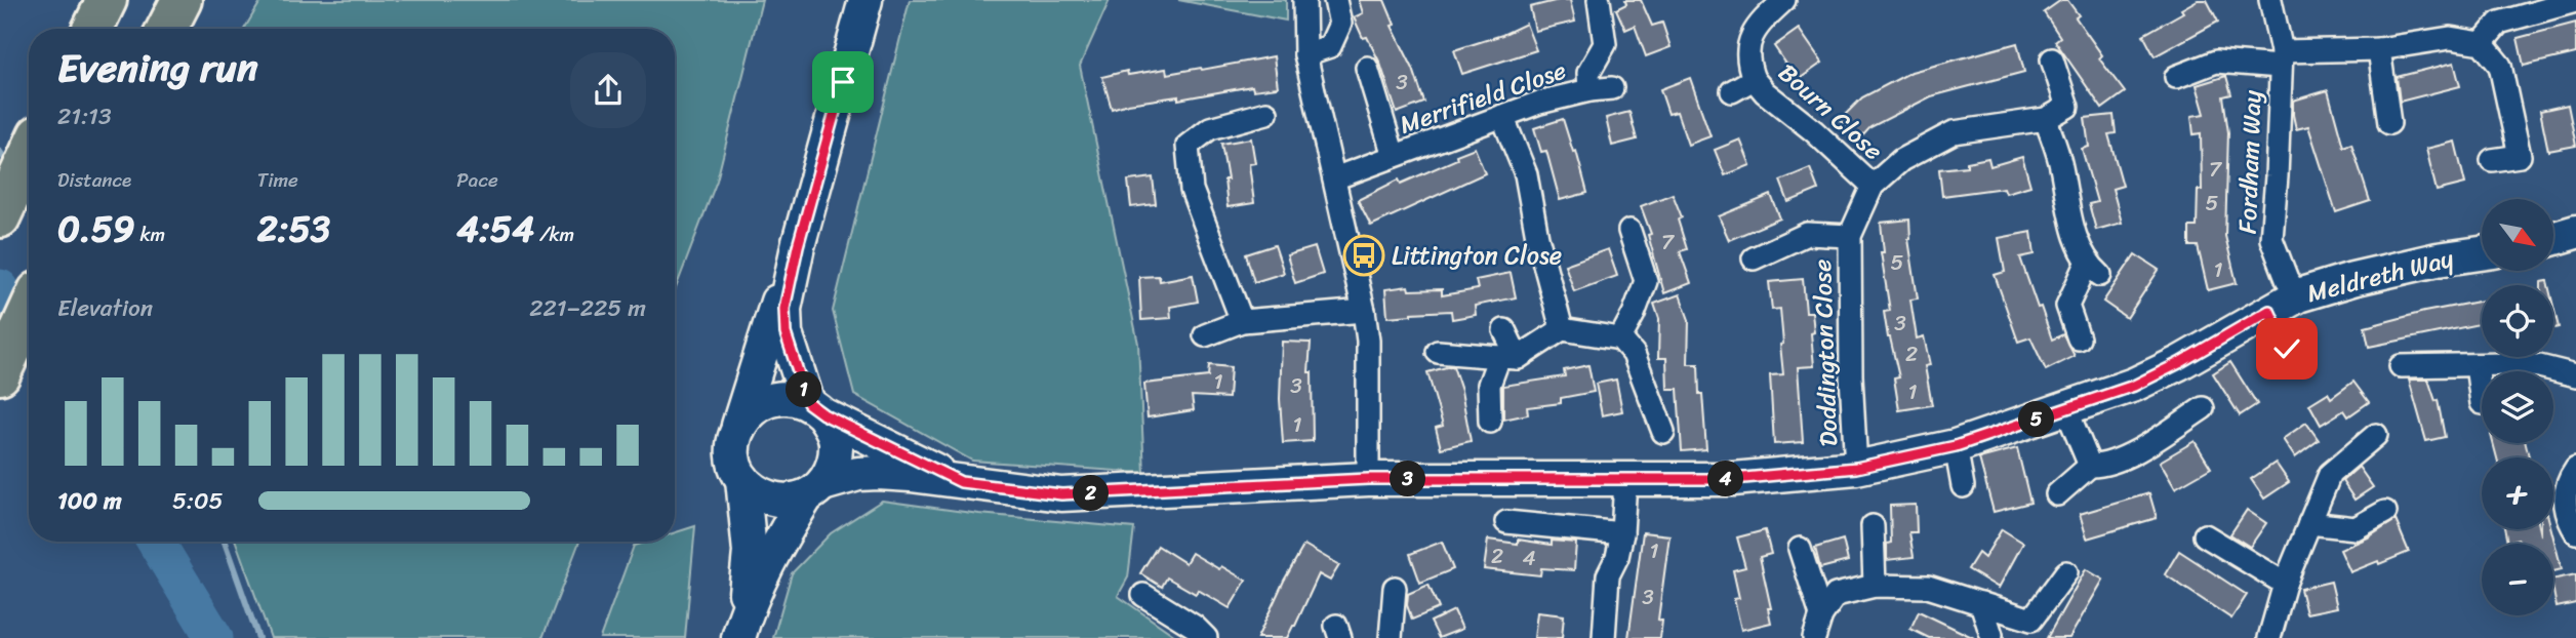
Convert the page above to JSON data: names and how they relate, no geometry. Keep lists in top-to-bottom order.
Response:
{
  "streets": {
    "street": [
      "Merrifield Close",
      "Bourn Close",
      "Fordham Way",
      "Meldreth Way",
      "Doddington Close"
    ]
  },
  "crossings": [
    ["Bourn Close", "Doddington Close"],
    ["Fordham Way", "Meldreth Way"],
    ["Meldreth Way", "Doddington Close"]
  ],
  "places": {
    "bus stop": ["Littington Close"]
  },
  "house_numbers": [
    "3",
    "7",
    "5",
    "7",
    "5",
    "1",
    "3",
    "2",
    "1",
    "3",
    "1",
    "1",
    "1",
    "2",
    "4",
    "3"
  ],
  "north": "bottom right",
  "page": {
    "heading": ["Evening run", "21:13"],
    "stats": [
      ["Distance", "0.59 km"],
      ["Time", "2:53"],
      ["Pace", "4:54 /km"]
    ],
    "map_buttons": ["+", "−"],
    "chart": ["Elevation", "221–225 m"],
    "pins": [
      "1",
      "5",
      "3",
      "4",
      "2"
    ],
    "list": [
      {
        "name": "100 m",
        "note": "5:05"
      }
    ]
  }
}
